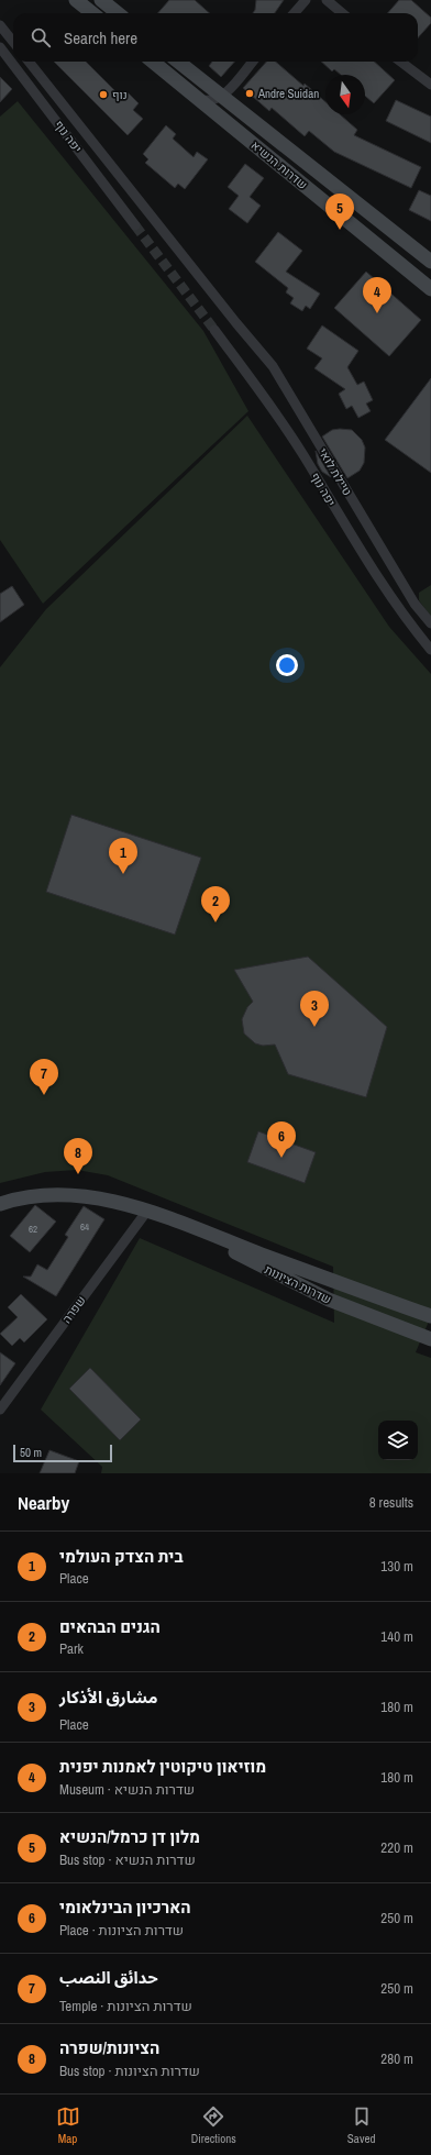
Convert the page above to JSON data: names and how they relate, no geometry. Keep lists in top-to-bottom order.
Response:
{
  "streets": {
    "street": [
      "יפה נוף",
      "שדרות הנשיא",
      "טיילת לואי",
      "שדרות הציונות",
      "שפרה"
    ]
  },
  "crossings": [
    ["שדרות הציונות", "שפרה"]
  ],
  "places": ["Andre Suidan", "נוף"],
  "house_numbers": ["64", "62"],
  "scale_bar": "50 m",
  "north": "bottom",
  "page": {
    "search": "Search here",
    "pins": [
      "5",
      "4",
      "1",
      "2",
      "3",
      "7",
      "6",
      "8"
    ],
    "scale": "50 m",
    "heading": ["Nearby", "8 results"],
    "list": [
      {
        "mark": "1",
        "name": "בית הצדק העולמי",
        "note": "Place",
        "value": "130 m"
      },
      {
        "mark": "2",
        "name": "הגנים הבהאים",
        "note": "Park",
        "value": "140 m"
      },
      {
        "mark": "3",
        "name": "مشارق الأذكار",
        "note": "Place",
        "value": "180 m"
      },
      {
        "mark": "4",
        "name": "מוזיאון טיקוטין לאמנות יפנית",
        "note": "Museum · שדרות הנשיא",
        "value": "180 m"
      },
      {
        "mark": "5",
        "name": "מלון דן כרמל/הנשיא",
        "note": "Bus stop · שדרות הנשיא",
        "value": "220 m"
      },
      {
        "mark": "6",
        "name": "הארכיון הבינלאומי",
        "note": "Place · שדרות הציונות",
        "value": "250 m"
      },
      {
        "mark": "7",
        "name": "حدائق النصب",
        "note": "Temple · שדרות הציונות",
        "value": "250 m"
      },
      {
        "mark": "8",
        "name": "הציונות/שפרה",
        "note": "Bus stop · שדרות הציונות",
        "value": "280 m"
      }
    ],
    "nav": ["Map", "Directions", "Saved"]
  }
}
